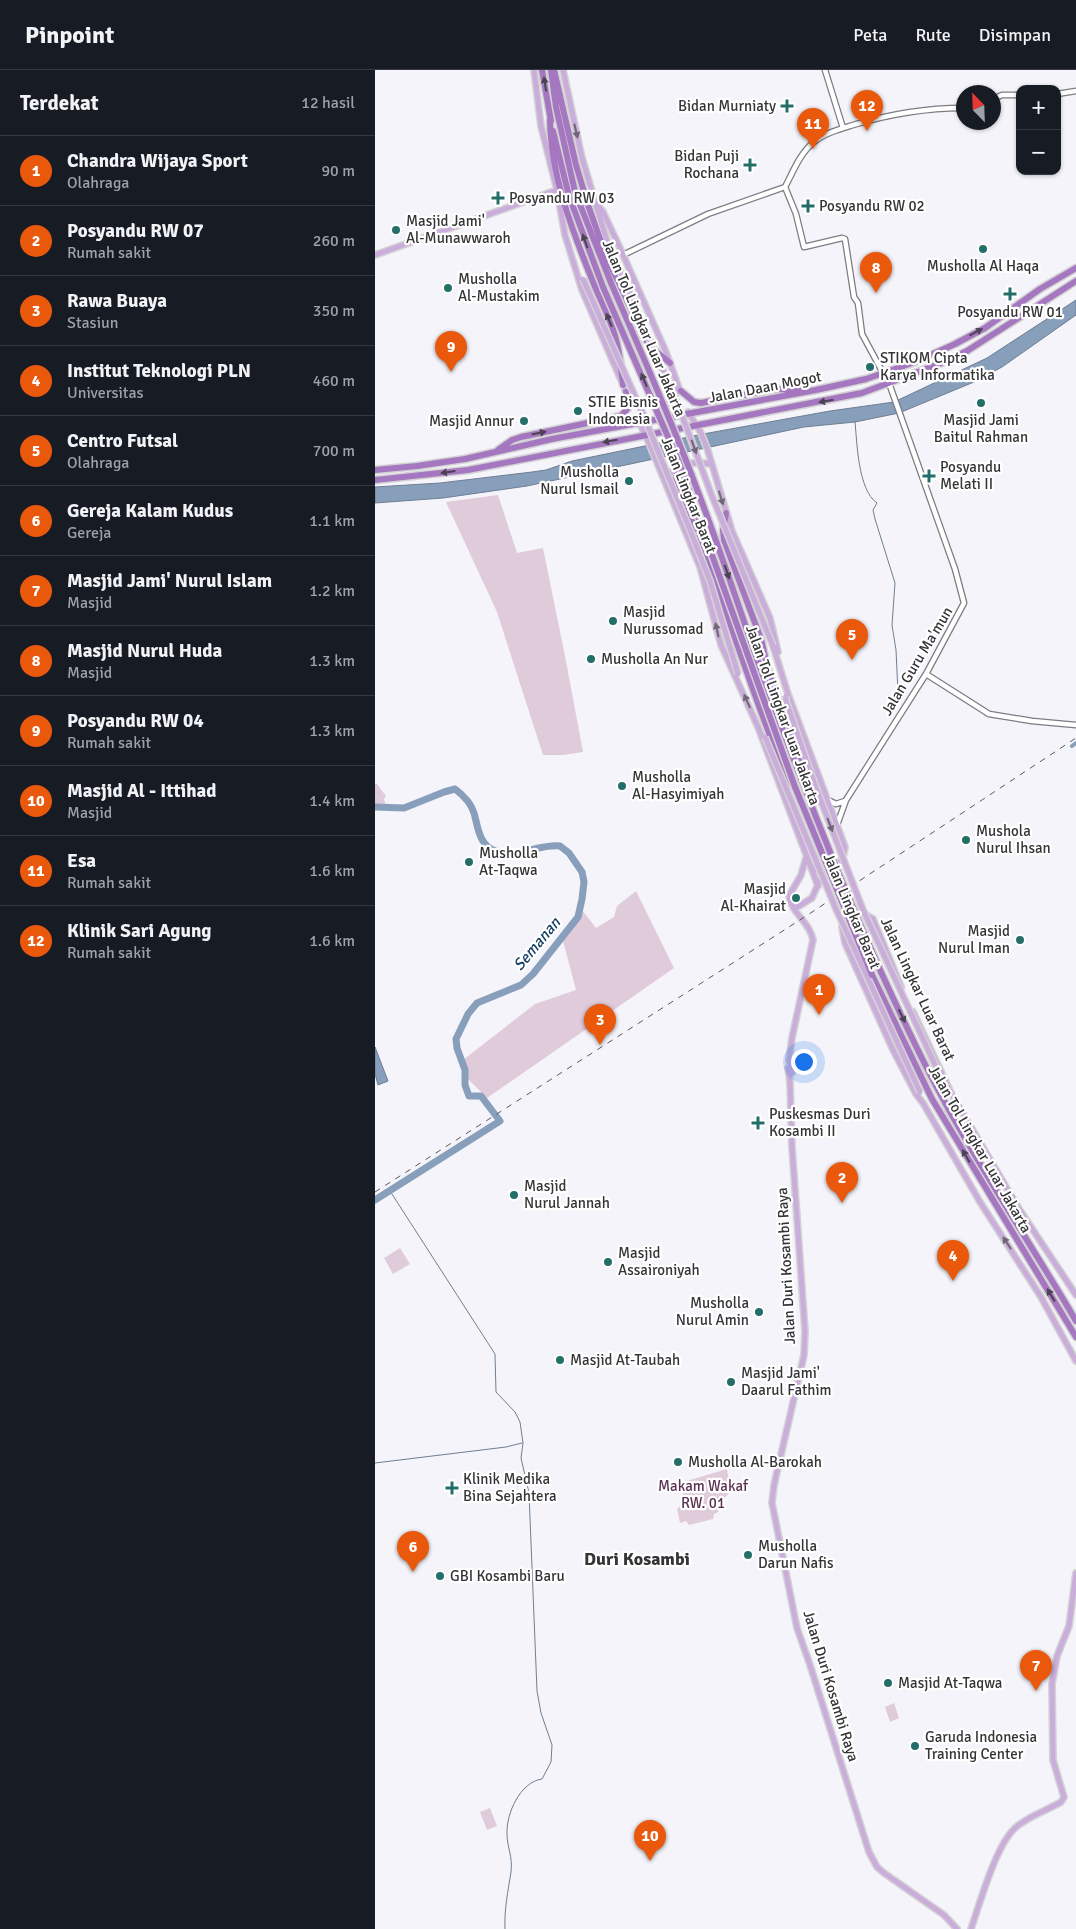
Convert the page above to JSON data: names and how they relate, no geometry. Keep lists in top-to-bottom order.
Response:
{
  "streets": {
    "highway": ["Jalan Tol Lingkar Luar Jakarta", "Jalan Daan Mogot"],
    "main road": ["Jalan Lingkar Barat", "Jalan Lingkar Luar Barat", "Jalan Duri Kosambi Raya"],
    "street": ["Jalan Guru Ma'mun"]
  },
  "crossings": [
    ["Jalan Daan Mogot", "Jalan Lingkar Barat"],
    ["Jalan Daan Mogot", "Jalan Guru Ma'mun"],
    ["Jalan Lingkar Barat", "Jalan Guru Ma'mun"],
    ["Jalan Lingkar Barat", "Jalan Lingkar Luar Barat"]
  ],
  "districts": ["Duri Kosambi"],
  "water": ["Semanan"],
  "parks": ["Makam Wakaf RW. 01"],
  "places": {
    "health": [
      "Bidan Murniaty",
      "Bidan Puji Rochana",
      "Posyandu RW 03",
      "Posyandu RW 02",
      "Posyandu RW 01",
      "Posyandu Melati II",
      "Puskesmas Duri Kosambi II",
      "Klinik Medika Bina Sejahtera"
    ],
    "other": [
      "Masjid Jami' Al-Munawwaroh",
      "Musholla Al Haqa",
      "Musholla Al-Mustakim",
      "STIKOM Cipta Karya Informatika",
      "Masjid Jami Baitul Rahman",
      "STIE Bisnis Indonesia",
      "Masjid Annur",
      "Musholla Nurul Ismail",
      "Masjid Nurussomad",
      "Musholla An Nur",
      "Musholla Al-Hasyimiyah",
      "Mushola Nurul Ihsan",
      "Musholla At-Taqwa",
      "Masjid Al-Khairat",
      "Masjid Nurul Iman",
      "Masjid Nurul Jannah",
      "Masjid Assaironiyah",
      "Musholla Nurul Amin",
      "Masjid At-Taubah",
      "Masjid Jami' Daarul Fathim",
      "Musholla Al-Barokah",
      "Musholla Darun Nafis",
      "GBI Kosambi Baru",
      "Masjid At-Taqwa",
      "Garuda Indonesia Training Center"
    ]
  },
  "north": "top left",
  "page": {
    "header": "Pinpoint",
    "nav": ["Peta", "Rute", "Disimpan"],
    "heading": ["Terdekat", "12 hasil"],
    "map_buttons": ["+", "−"],
    "pins": [
      "12",
      "11",
      "8",
      "9",
      "5",
      "1",
      "3",
      "2",
      "4",
      "6",
      "7",
      "10"
    ],
    "list": [
      {
        "mark": "1",
        "name": "Chandra Wijaya Sport",
        "note": "Olahraga",
        "value": "90 m"
      },
      {
        "mark": "2",
        "name": "Posyandu RW 07",
        "note": "Rumah sakit",
        "value": "260 m"
      },
      {
        "mark": "3",
        "name": "Rawa Buaya",
        "note": "Stasiun",
        "value": "350 m"
      },
      {
        "mark": "4",
        "name": "Institut Teknologi PLN",
        "note": "Universitas",
        "value": "460 m"
      },
      {
        "mark": "5",
        "name": "Centro Futsal",
        "note": "Olahraga",
        "value": "700 m"
      },
      {
        "mark": "6",
        "name": "Gereja Kalam Kudus",
        "note": "Gereja",
        "value": "1.1 km"
      },
      {
        "mark": "7",
        "name": "Masjid Jami' Nurul Islam",
        "note": "Masjid",
        "value": "1.2 km"
      },
      {
        "mark": "8",
        "name": "Masjid Nurul Huda",
        "note": "Masjid",
        "value": "1.3 km"
      },
      {
        "mark": "9",
        "name": "Posyandu RW 04",
        "note": "Rumah sakit",
        "value": "1.3 km"
      },
      {
        "mark": "10",
        "name": "Masjid Al - Ittihad",
        "note": "Masjid",
        "value": "1.4 km"
      },
      {
        "mark": "11",
        "name": "Esa",
        "note": "Rumah sakit",
        "value": "1.6 km"
      },
      {
        "mark": "12",
        "name": "Klinik Sari Agung",
        "note": "Rumah sakit",
        "value": "1.6 km"
      }
    ]
  }
}
